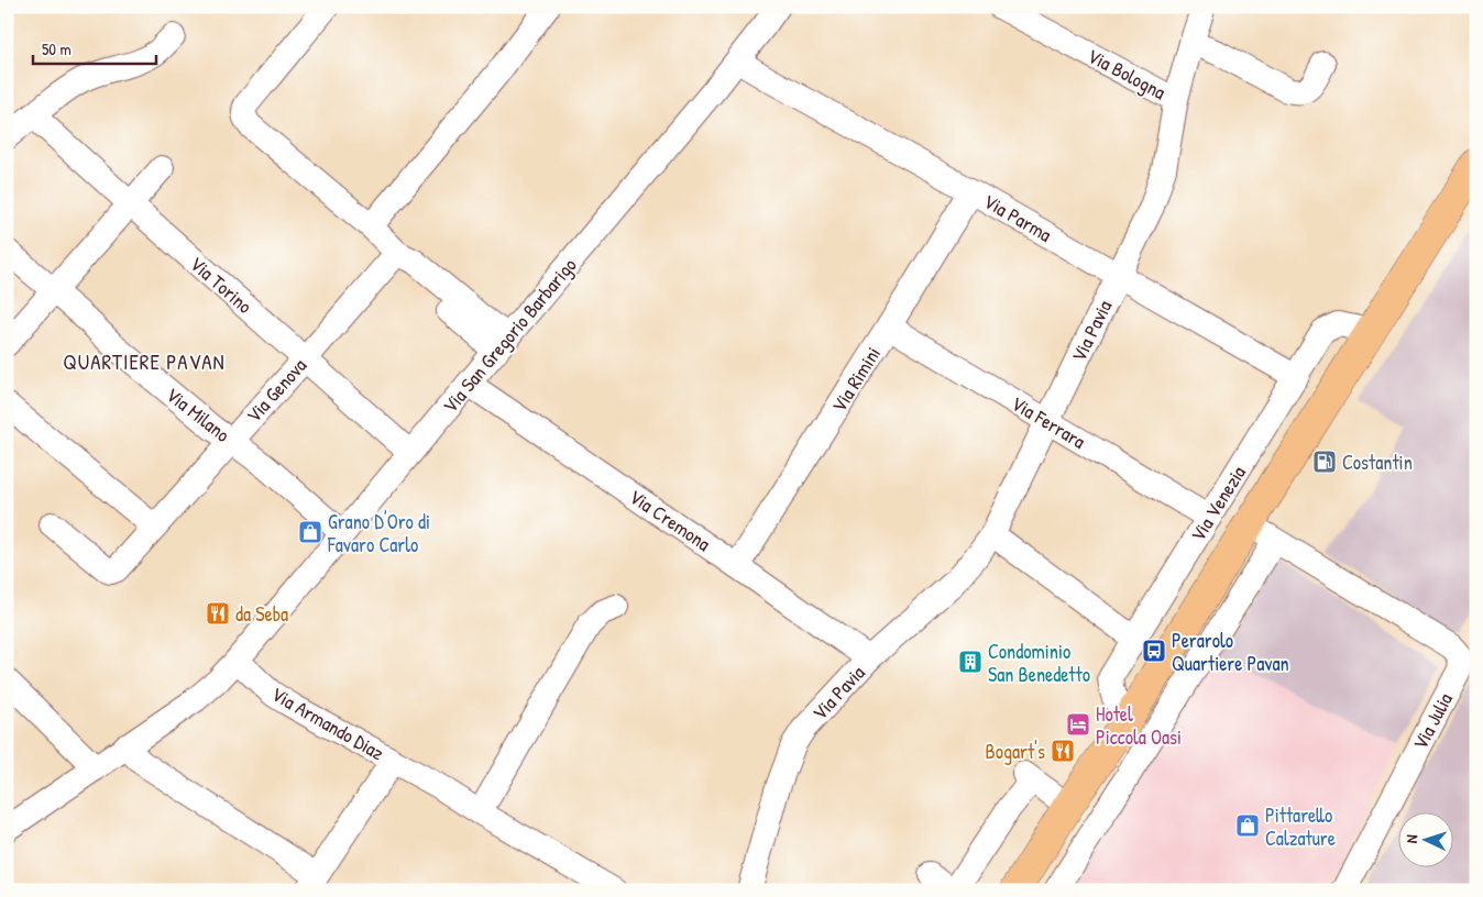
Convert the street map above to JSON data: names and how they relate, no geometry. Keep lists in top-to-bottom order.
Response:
{
  "streets": {
    "main road": ["Via Venezia"],
    "street": [
      "Via Bologna",
      "Via Parma",
      "Via Torino",
      "Via Pavia",
      "Via San Gregorio Barbarigo",
      "Via Rimini",
      "Via Genova",
      "Via Milano",
      "Via Ferrara",
      "Via Cremona",
      "Via Julia",
      "Via Armando Diaz"
    ]
  },
  "crossings": [
    ["Via Bologna", "Via Parma"],
    ["Via Bologna", "Via Pavia"],
    ["Via Parma", "Via Pavia"],
    ["Via Parma", "Via San Gregorio Barbarigo"],
    ["Via Parma", "Via Rimini"],
    ["Via Parma", "Via Venezia"],
    ["Via Torino", "Via San Gregorio Barbarigo"],
    ["Via Torino", "Via Genova"],
    ["Via Pavia", "Via Ferrara"],
    ["Via Pavia", "Via Cremona"],
    ["Via San Gregorio Barbarigo", "Via Milano"],
    ["Via San Gregorio Barbarigo", "Via Cremona"],
    ["Via San Gregorio Barbarigo", "Via Armando Diaz"],
    ["Via Rimini", "Via Ferrara"],
    ["Via Rimini", "Via Cremona"],
    ["Via Genova", "Via Milano"],
    ["Via Ferrara", "Via Venezia"],
    ["Via Venezia", "Via Julia"]
  ],
  "districts": ["QUARTIERE PAVAN"],
  "places": {
    "fuel station": ["Costantin"],
    "shop": ["Grano D'Oro di Favaro Carlo", "Pittarello Calzature"],
    "restaurant": ["da Seba", "Bogart's"],
    "bus stop": ["Perarolo Quartiere Pavan"],
    "building": ["Condominio San Benedetto"],
    "hotel": ["Hotel Piccola Oasi"]
  },
  "scale_bar": "50 m",
  "north": "left"
}
